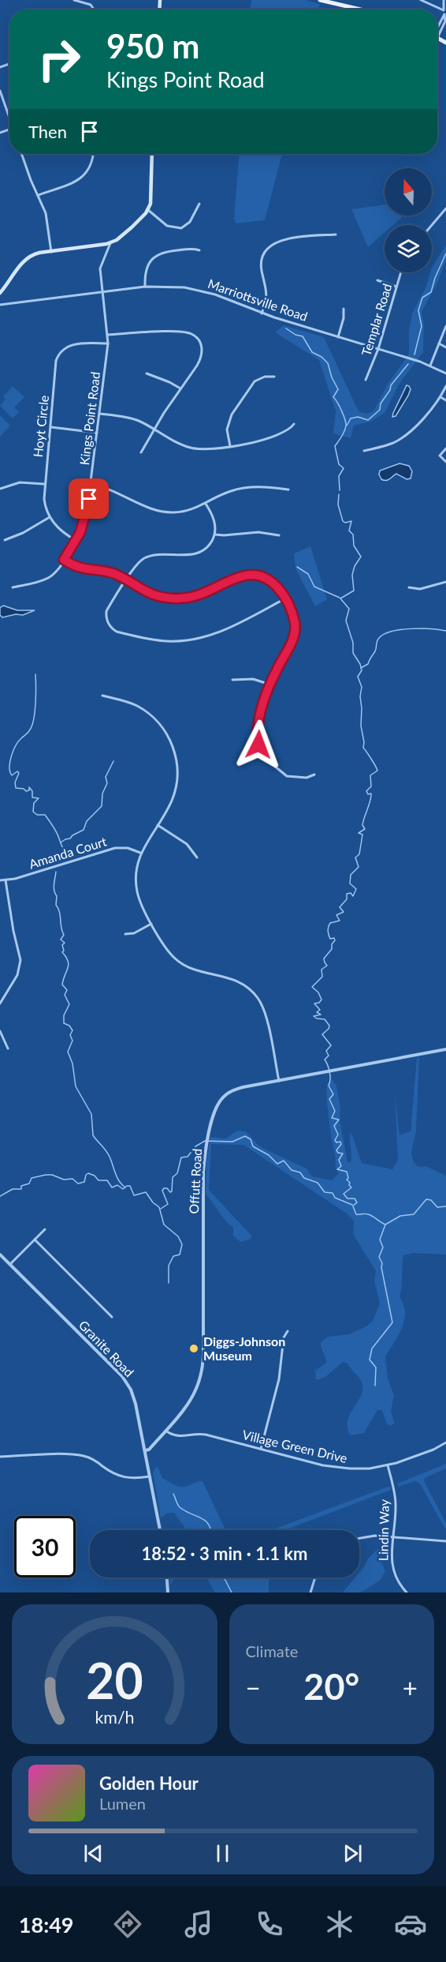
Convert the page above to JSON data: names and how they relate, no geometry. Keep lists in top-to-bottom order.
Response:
{
  "streets": {
    "street": [
      "Marriottsville Road",
      "Templar Road",
      "Kings Point Road",
      "Hoyt Circle",
      "Amanda Court",
      "Offutt Road",
      "Granite Road",
      "Village Green Drive",
      "Lindin Way"
    ]
  },
  "crossings": [
    ["Marriottsville Road", "Templar Road"],
    ["Marriottsville Road", "Kings Point Road"],
    ["Kings Point Road", "Hoyt Circle"],
    ["Offutt Road", "Granite Road"],
    ["Offutt Road", "Village Green Drive"],
    ["Village Green Drive", "Lindin Way"]
  ],
  "places": ["Diggs-Johnson Museum"],
  "north": "top",
  "page": {
    "turn": ["950 m", "Kings Point Road"],
    "then": "Then",
    "limit": "30",
    "trip": "18:52 · 3 min · 1.1 km",
    "tile": "Climate",
    "heat": ["−", "20°", "+"],
    "song": ["Golden Hour", "Lumen"],
    "tabs": "18:49",
    "gauge": ["20", "km/h"]
  }
}
